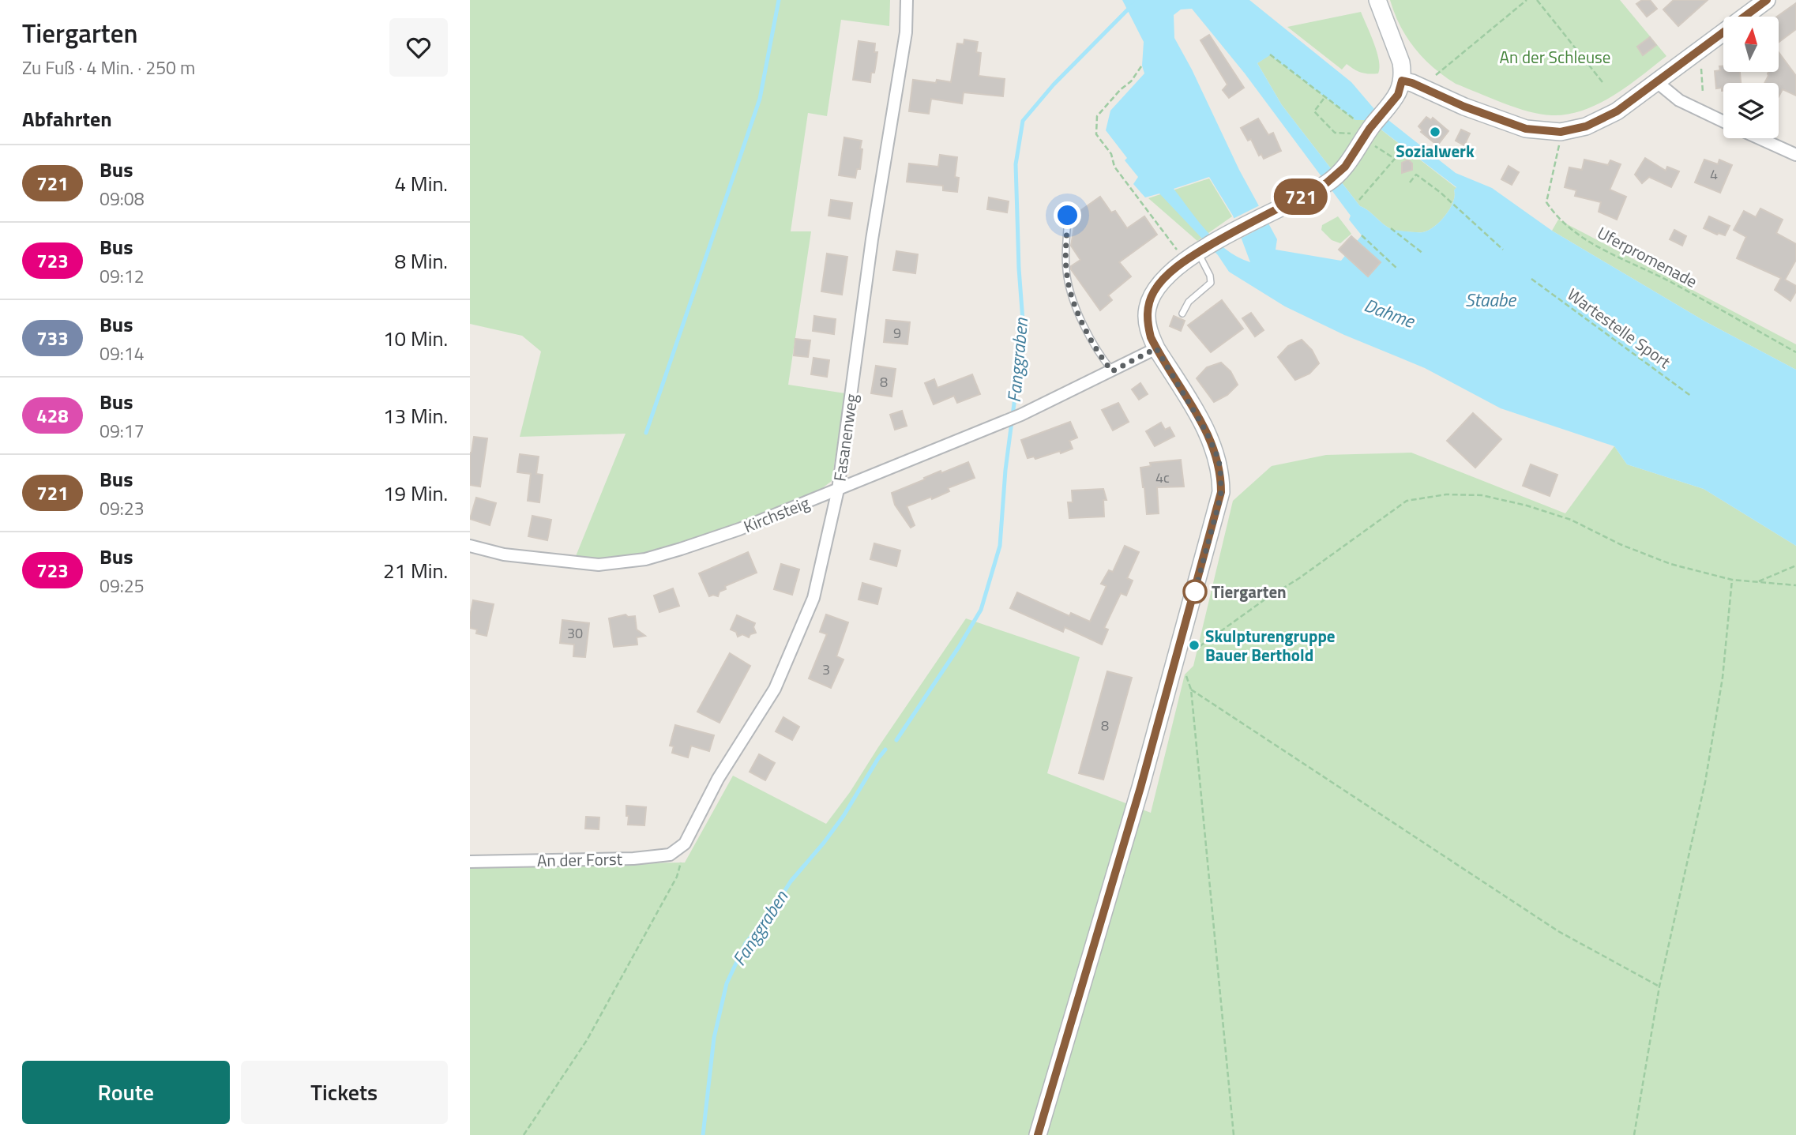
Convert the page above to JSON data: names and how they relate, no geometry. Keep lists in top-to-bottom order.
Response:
{
  "streets": {
    "street": ["Fasanenweg", "Kirchsteig", "An der Forst"],
    "path": ["Uferpromenade", "Wartestelle Sport"]
  },
  "crossings": [
    ["Fasanenweg", "Kirchsteig"],
    ["Fasanenweg", "An der Forst"]
  ],
  "water": ["Staabe", "Dahme", "Fanggraben"],
  "parks": ["An der Schleuse"],
  "places": ["Sozialwerk", "Tiergarten", "Skulpturengruppe Bauer Berthold"],
  "lines": ["bus line 721"],
  "house_numbers": [
    "4",
    "9",
    "8",
    "4c",
    "30",
    "3",
    "8"
  ],
  "north": "top",
  "page": {
    "heading": [
      ["Tiergarten", "Zu Fuß · 4 Min. · 250 m"],
      "Abfahrten"
    ],
    "on_map": "721",
    "list": [
      {
        "mark": "721",
        "name": "Bus",
        "note": "09:08",
        "value": "4 Min."
      },
      {
        "mark": "723",
        "name": "Bus",
        "note": "09:12",
        "value": "8 Min."
      },
      {
        "mark": "733",
        "name": "Bus",
        "note": "09:14",
        "value": "10 Min."
      },
      {
        "mark": "428",
        "name": "Bus",
        "note": "09:17",
        "value": "13 Min."
      },
      {
        "mark": "721",
        "name": "Bus",
        "note": "09:23",
        "value": "19 Min."
      },
      {
        "mark": "723",
        "name": "Bus",
        "note": "09:25",
        "value": "21 Min."
      }
    ],
    "buttons": ["Route", "Tickets"]
  }
}
